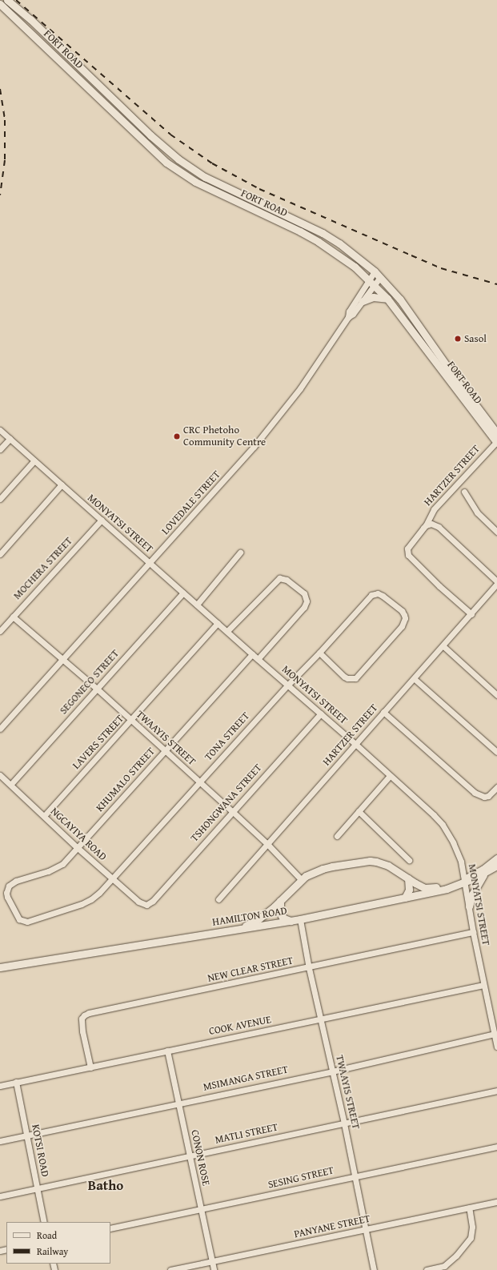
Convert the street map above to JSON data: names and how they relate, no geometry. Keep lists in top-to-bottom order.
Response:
{
  "streets": {
    "main road": ["FORT ROAD", "HAMILTON ROAD"],
    "street": [
      "HARTZER STREET",
      "LOVEDALE STREET",
      "MONYATSI STREET",
      "MOCHERA STREET",
      "SEGONECO STREET",
      "TONA STREET",
      "TWAAYIS STREET",
      "LAVERS STREET",
      "KHUMALO STREET",
      "TSHONGWANA STREET",
      "NGCAYIYA ROAD",
      "NEW CLEAR STREET",
      "COOK AVENUE",
      "MSIMANGA STREET",
      "MATLI STREET",
      "KOTSI ROAD",
      "CONON ROSE",
      "SESING STREET",
      "PANYANE STREET"
    ]
  },
  "crossings": [
    ["FORT ROAD", "HARTZER STREET"],
    ["FORT ROAD", "LOVEDALE STREET"],
    ["HARTZER STREET", "MONYATSI STREET"],
    ["HARTZER STREET", "TWAAYIS STREET"],
    ["LOVEDALE STREET", "MONYATSI STREET"],
    ["LOVEDALE STREET", "TWAAYIS STREET"],
    ["MONYATSI STREET", "MOCHERA STREET"],
    ["MONYATSI STREET", "SEGONECO STREET"],
    ["MONYATSI STREET", "TONA STREET"],
    ["MONYATSI STREET", "LAVERS STREET"],
    ["MONYATSI STREET", "KHUMALO STREET"],
    ["MONYATSI STREET", "TSHONGWANA STREET"],
    ["MONYATSI STREET", "HAMILTON ROAD"],
    ["MONYATSI STREET", "NEW CLEAR STREET"],
    ["MONYATSI STREET", "COOK AVENUE"],
    ["MONYATSI STREET", "MSIMANGA STREET"],
    ["MOCHERA STREET", "TWAAYIS STREET"],
    ["SEGONECO STREET", "TWAAYIS STREET"],
    ["SEGONECO STREET", "NGCAYIYA ROAD"],
    ["TONA STREET", "TWAAYIS STREET"],
    ["TONA STREET", "KHUMALO STREET"],
    ["TONA STREET", "NGCAYIYA ROAD"],
    ["TWAAYIS STREET", "LAVERS STREET"],
    ["TWAAYIS STREET", "KHUMALO STREET"],
    ["TWAAYIS STREET", "TSHONGWANA STREET"],
    ["TWAAYIS STREET", "HAMILTON ROAD"],
    ["TWAAYIS STREET", "NEW CLEAR STREET"],
    ["TWAAYIS STREET", "COOK AVENUE"],
    ["TWAAYIS STREET", "MSIMANGA STREET"],
    ["TWAAYIS STREET", "MATLI STREET"],
    ["TWAAYIS STREET", "SESING STREET"],
    ["TWAAYIS STREET", "PANYANE STREET"],
    ["LAVERS STREET", "NGCAYIYA ROAD"],
    ["KHUMALO STREET", "NGCAYIYA ROAD"],
    ["TSHONGWANA STREET", "NGCAYIYA ROAD"],
    ["NEW CLEAR STREET", "COOK AVENUE"],
    ["COOK AVENUE", "KOTSI ROAD"],
    ["COOK AVENUE", "CONON ROSE"],
    ["MSIMANGA STREET", "KOTSI ROAD"],
    ["MSIMANGA STREET", "CONON ROSE"],
    ["MATLI STREET", "KOTSI ROAD"],
    ["MATLI STREET", "CONON ROSE"],
    ["CONON ROSE", "SESING STREET"],
    ["CONON ROSE", "PANYANE STREET"]
  ],
  "districts": ["Batho"],
  "places": ["Sasol", "CRC Phetoho Community Centre"],
  "legend": ["Road", "Railway"]
}
